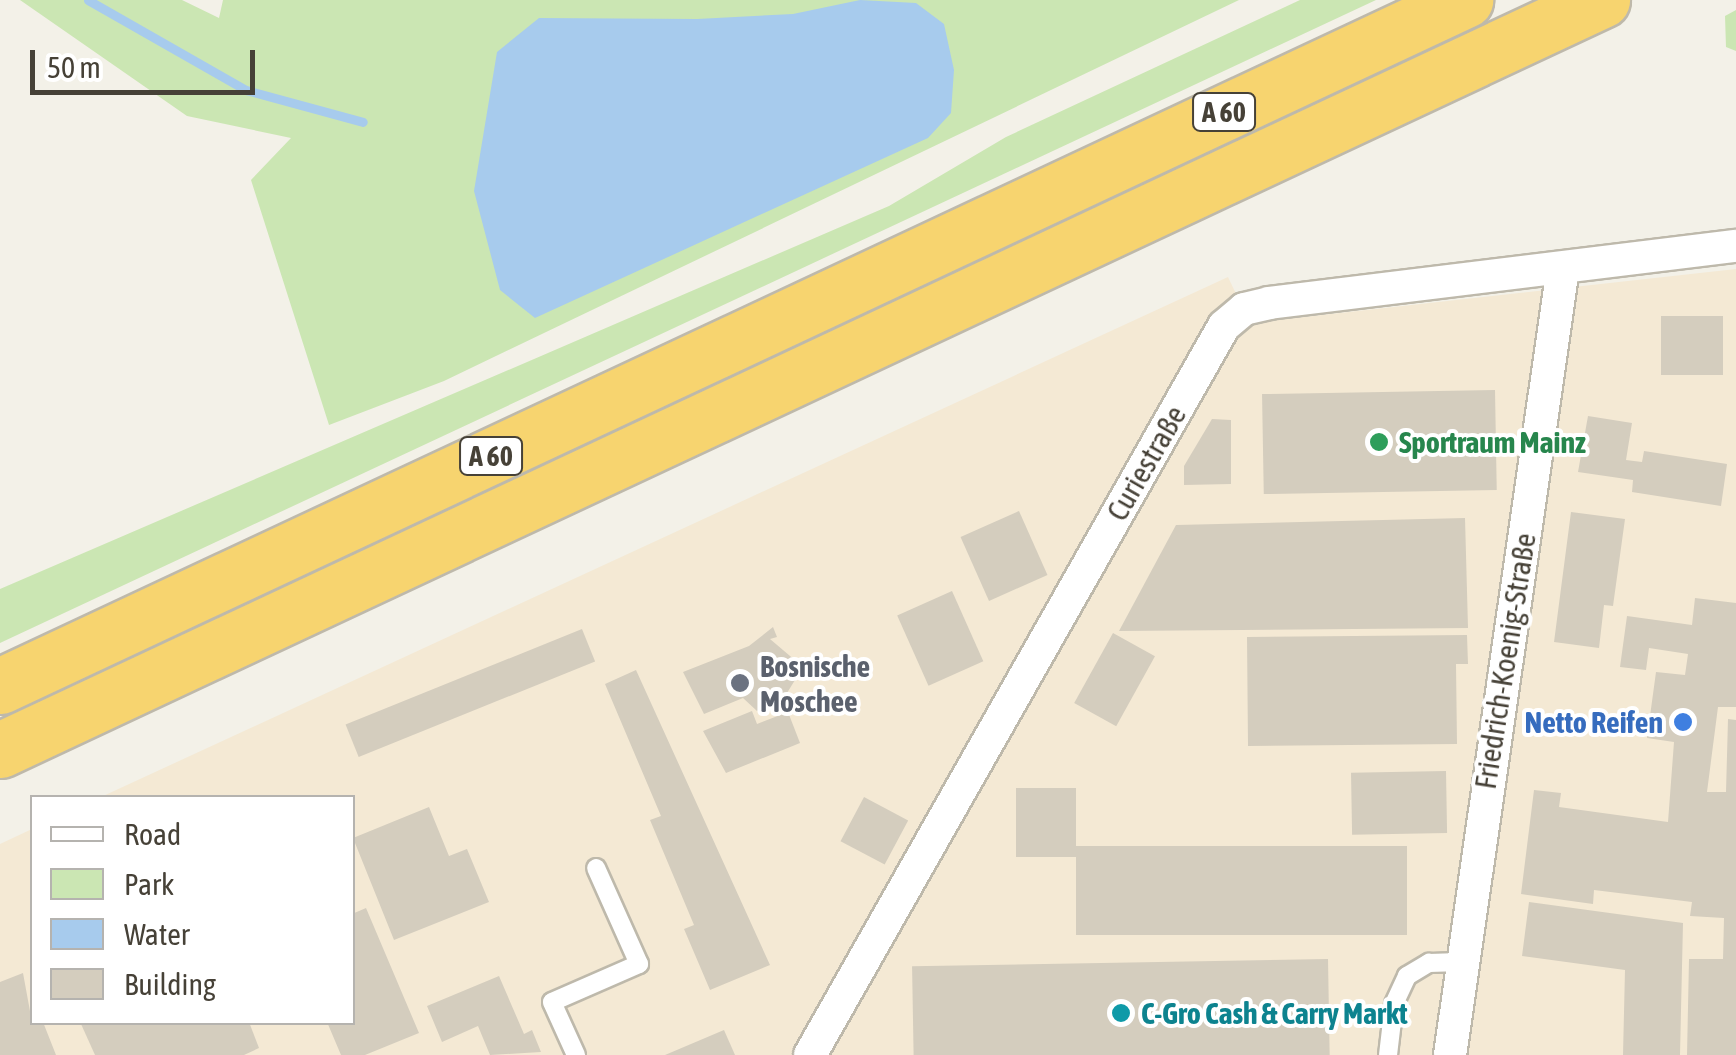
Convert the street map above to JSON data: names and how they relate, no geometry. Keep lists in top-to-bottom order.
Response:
{
  "streets": {
    "highway": ["A 60"],
    "street": ["Curiestraße", "Friedrich-Koenig-Straße"]
  },
  "crossings": [
    ["Curiestraße", "Friedrich-Koenig-Straße"]
  ],
  "places": [
    "Sportraum Mainz",
    "Bosnische Moschee",
    "Netto Reifen",
    "C-Gro Cash & Carry Markt"
  ],
  "legend": [
    "Road",
    "Park",
    "Water",
    "Building"
  ],
  "scale_bar": "50 m"
}
